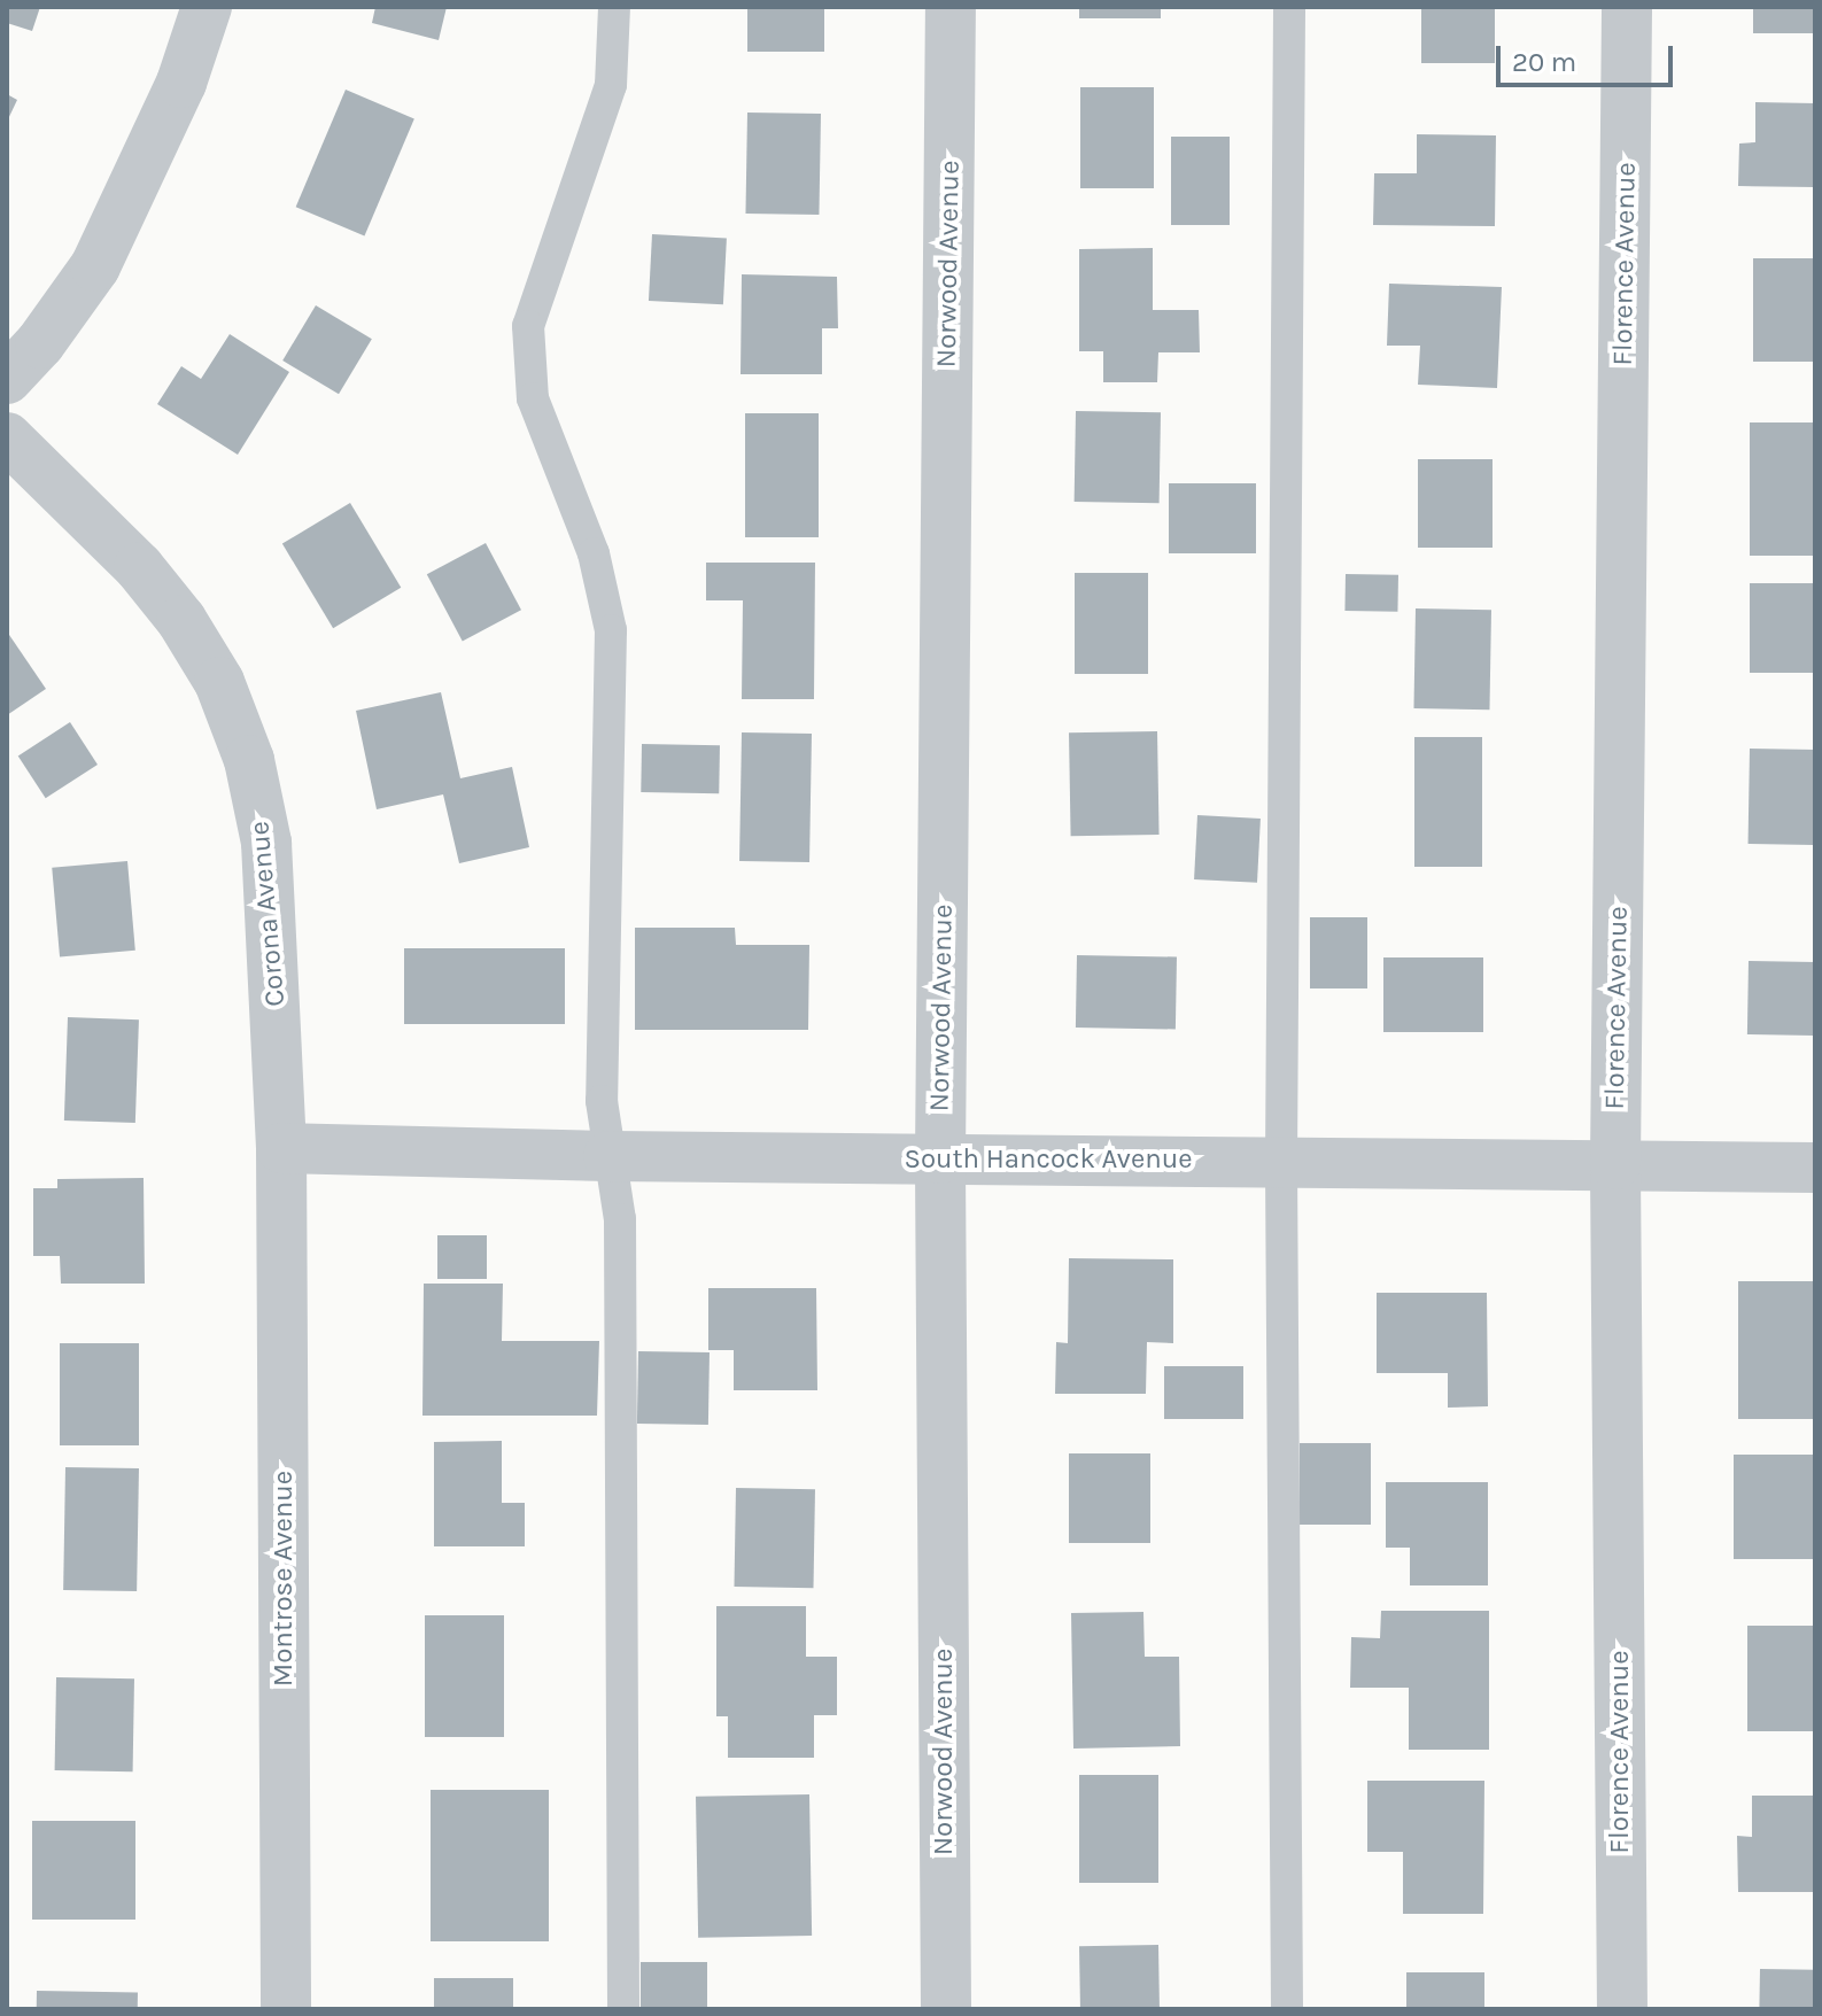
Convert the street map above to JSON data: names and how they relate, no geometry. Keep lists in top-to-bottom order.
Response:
{
  "streets": {
    "street": [
      "Norwood Avenue",
      "Florence Avenue",
      "Corona Avenue",
      "South Hancock Avenue",
      "Montrose Avenue"
    ]
  },
  "crossings": [
    ["Norwood Avenue", "South Hancock Avenue"],
    ["Florence Avenue", "South Hancock Avenue"],
    ["Corona Avenue", "South Hancock Avenue"],
    ["Corona Avenue", "Montrose Avenue"],
    ["South Hancock Avenue", "Montrose Avenue"]
  ],
  "scale_bar": "20 m"
}
